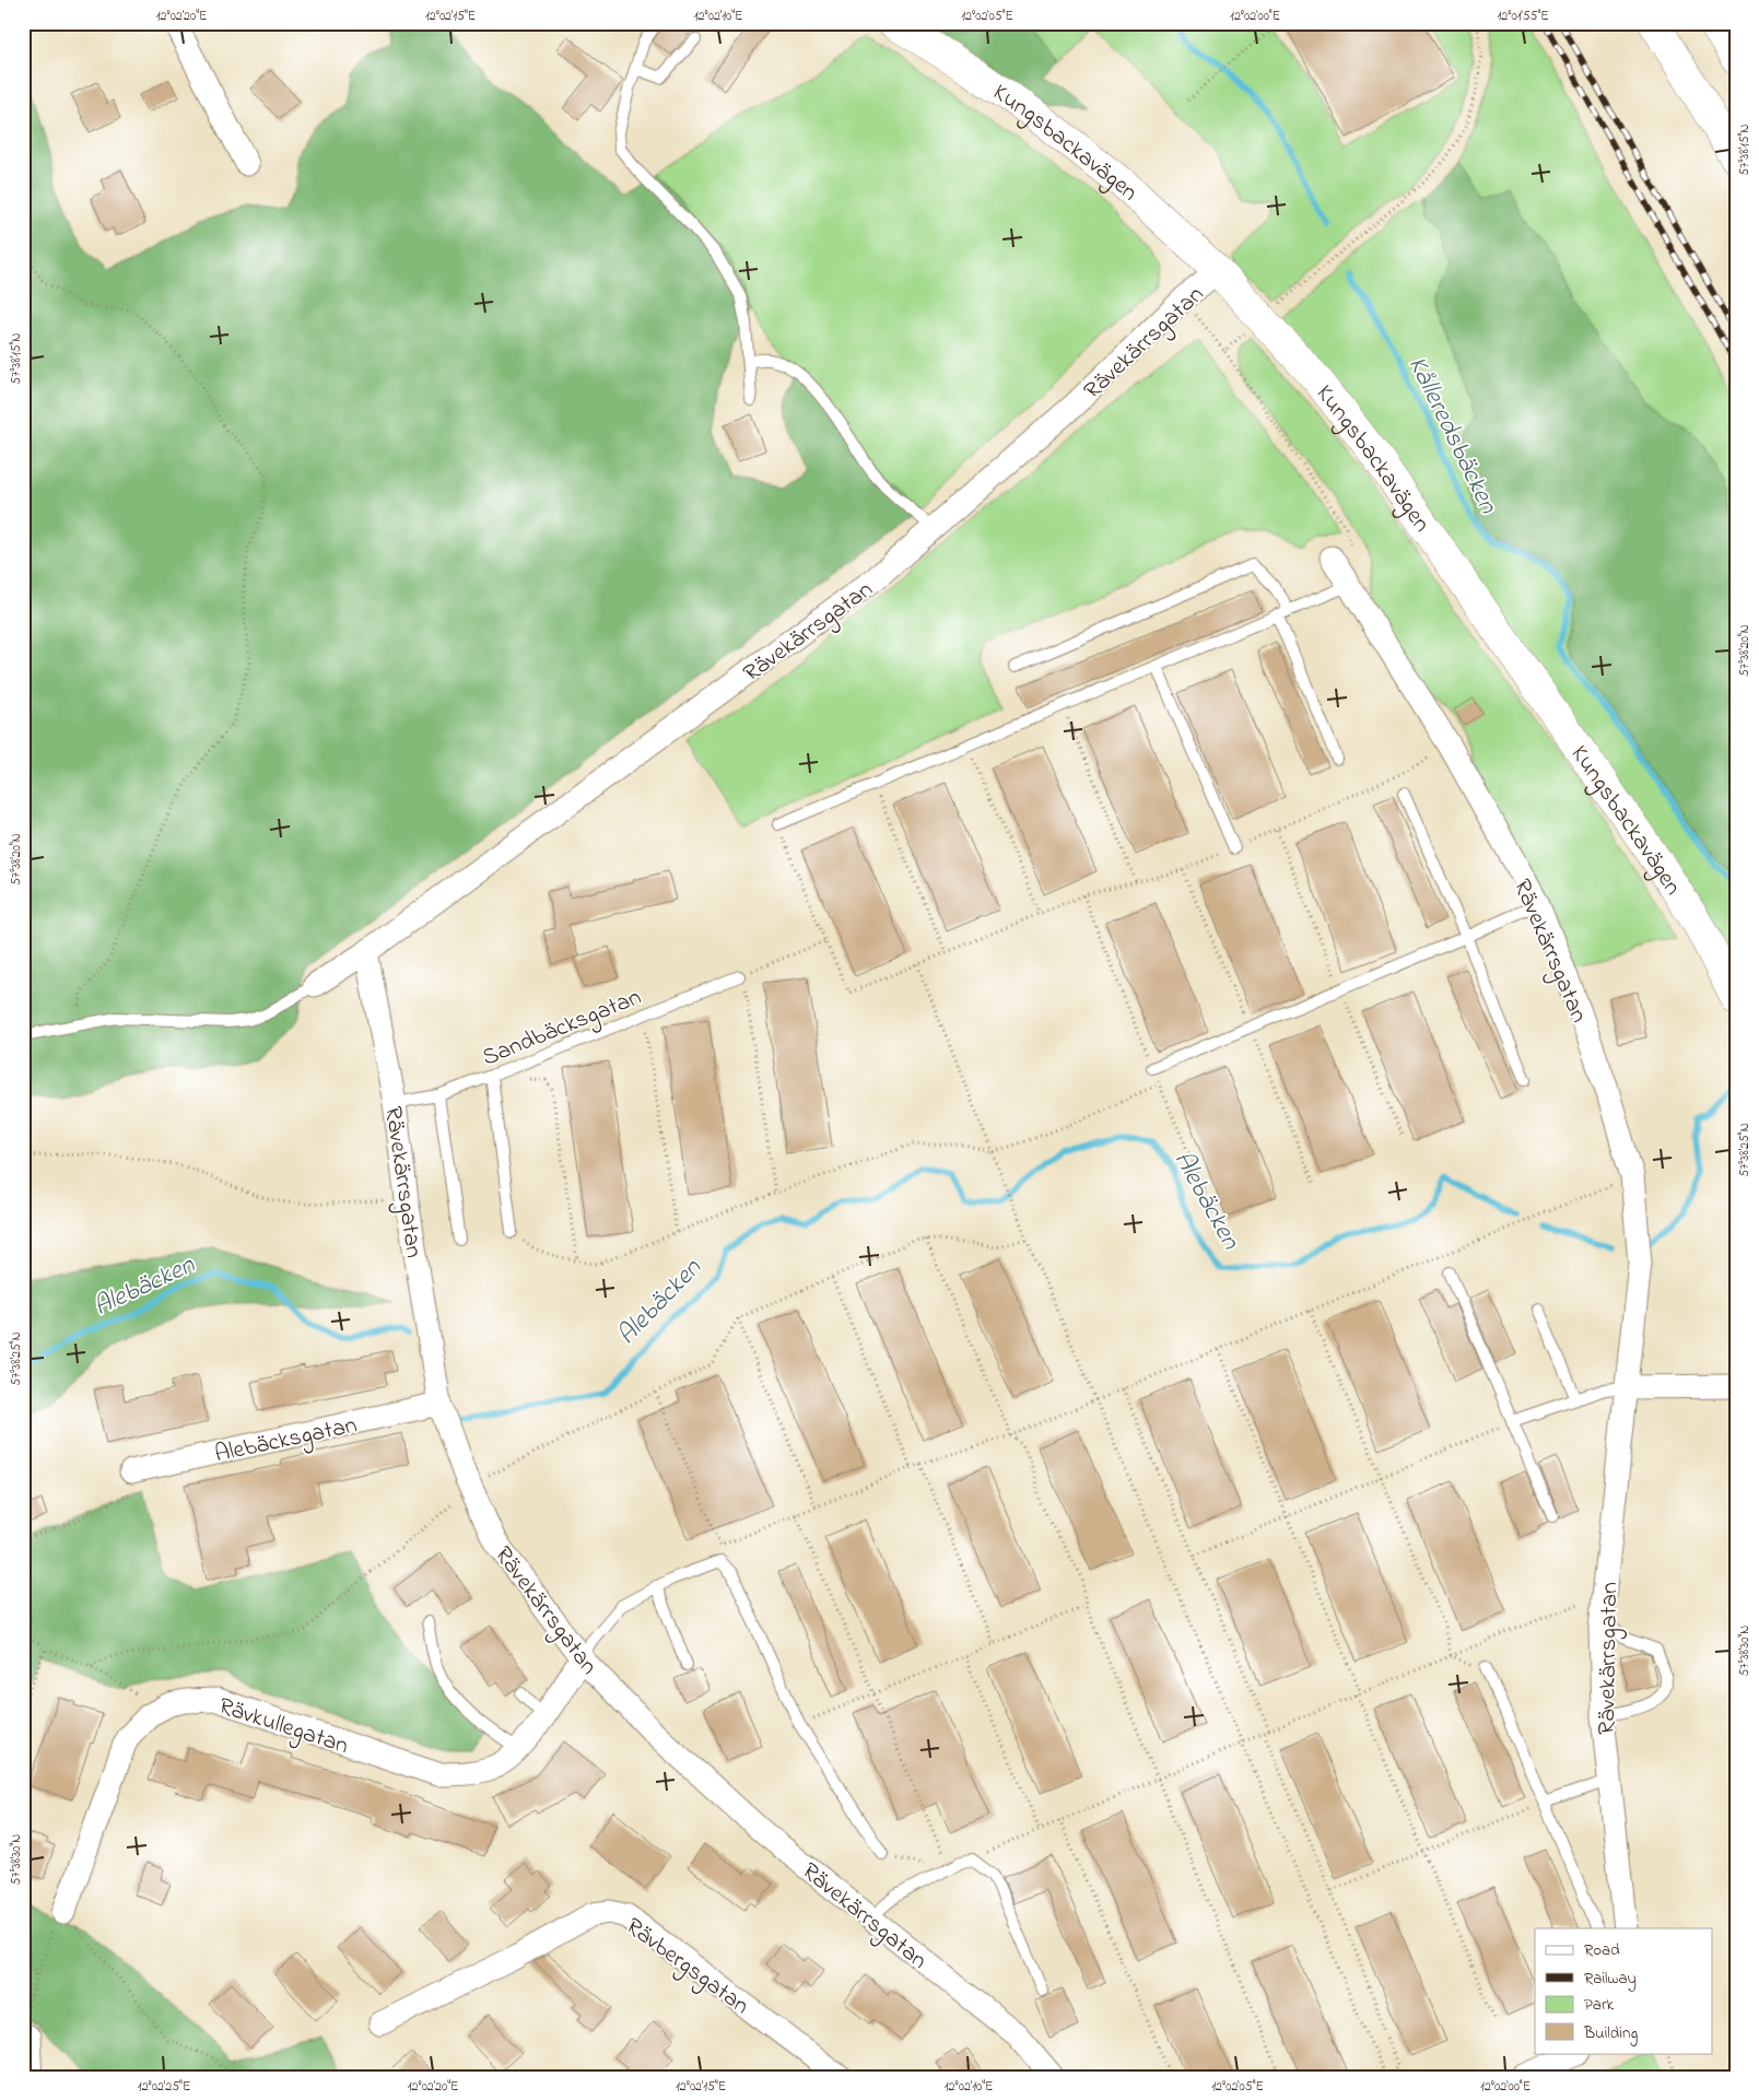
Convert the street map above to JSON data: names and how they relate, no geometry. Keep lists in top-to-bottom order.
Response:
{
  "streets": {
    "main road": ["Kungsbackavägen"],
    "street": [
      "Rävekärrsgatan",
      "Alebäcksgatan",
      "Rävkullegatan",
      "Rävbergsgatan"
    ],
    "lane": ["Sandbäcksgatan"]
  },
  "crossings": [
    ["Kungsbackavägen", "Rävekärrsgatan"],
    ["Rävekärrsgatan", "Sandbäcksgatan"],
    ["Rävekärrsgatan", "Alebäcksgatan"],
    ["Rävekärrsgatan", "Rävkullegatan"]
  ],
  "water": ["Kålleredsbäcken", "Alebäcken"],
  "legend": [
    "Road",
    "Railway",
    "Park",
    "Building"
  ],
  "coordinates": [
    "12°02'20\"E",
    "12°02'15\"E",
    "12°02'10\"E",
    "12°02'05\"E",
    "12°02'00\"E",
    "12°01'55\"E",
    "57°38'15\"N",
    "57°38'20\"N",
    "57°38'25\"N",
    "57°38'30\"N",
    "12°02'25\"E"
  ]
}
